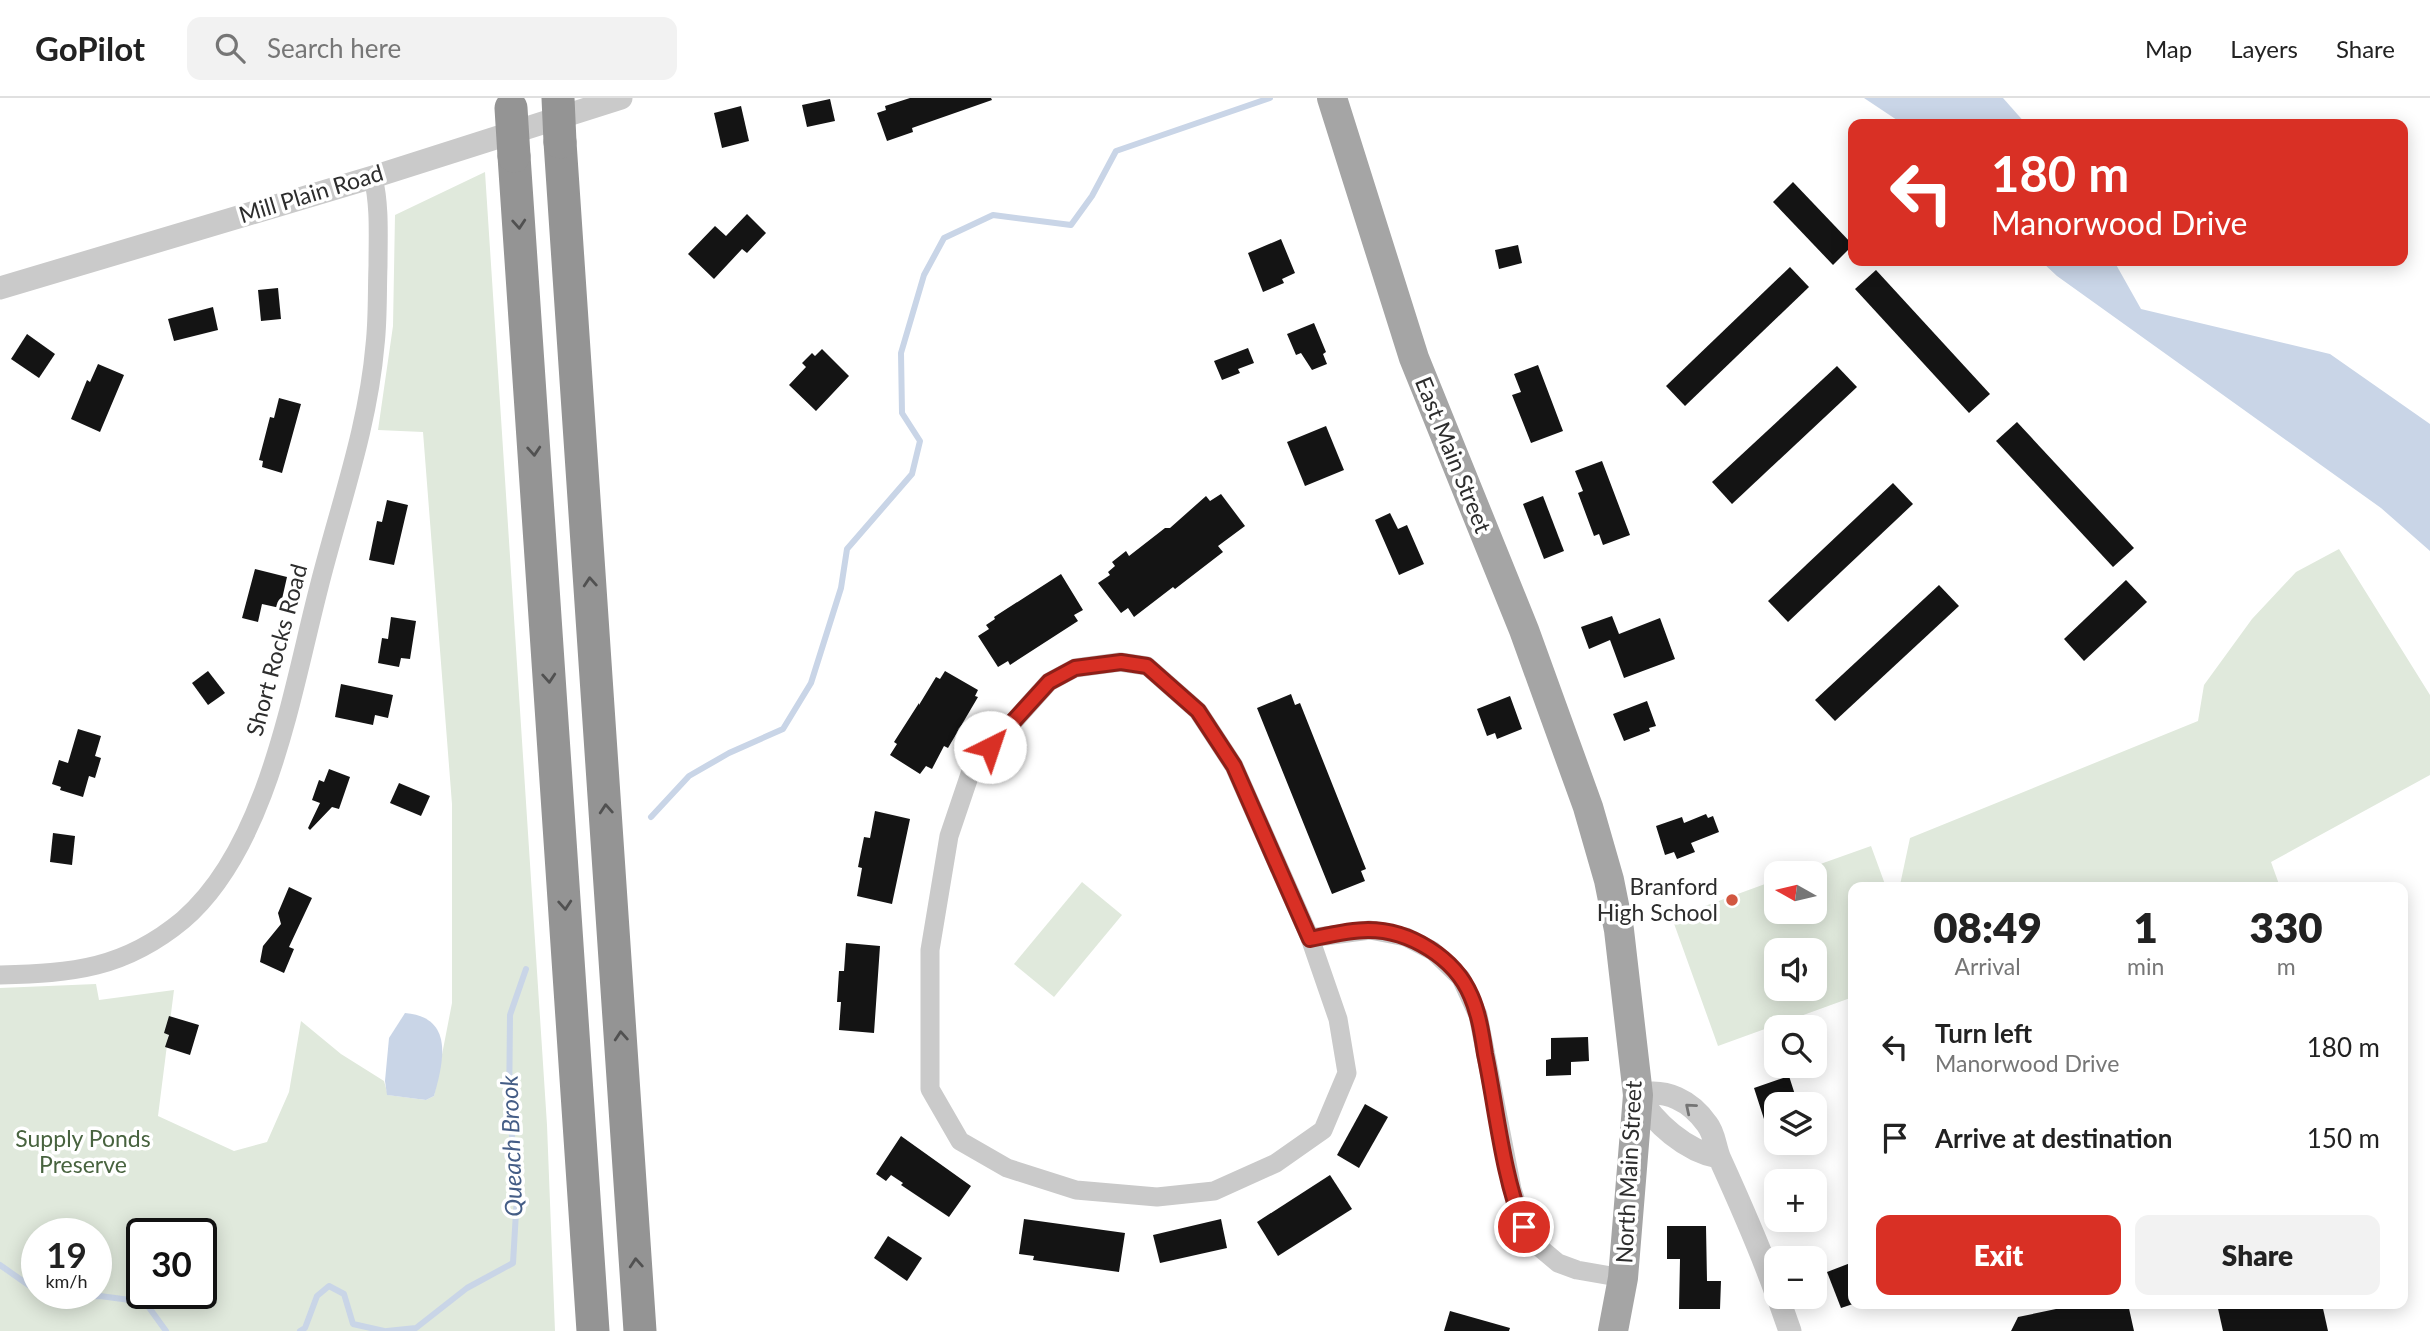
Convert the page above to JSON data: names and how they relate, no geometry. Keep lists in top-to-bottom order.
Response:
{
  "streets": {
    "main road": ["East Main Street", "North Main Street"],
    "street": ["Mill Plain Road", "Short Rocks Road"]
  },
  "crossings": [
    ["Mill Plain Road", "Short Rocks Road"],
    ["East Main Street", "North Main Street"]
  ],
  "water": ["Queach Brook"],
  "parks": ["Supply Ponds Preserve"],
  "places": ["Branford High School"],
  "north": "left",
  "page": {
    "header": "GoPilot",
    "search": "Search here",
    "nav": ["Map", "Layers", "Share"],
    "turn": ["180 m", "Manorwood Drive"],
    "map_buttons": ["+", "−"],
    "eta": [
      "08:49",
      "Arrival",
      "1",
      "min",
      "330",
      "m"
    ],
    "list": [
      {
        "name": "Turn left",
        "note": "Manorwood Drive",
        "value": "180 m"
      },
      {
        "name": "Arrive at destination",
        "value": "150 m"
      }
    ],
    "buttons": ["Exit", "Share"],
    "speed": "19 km/h",
    "limit": "30"
  }
}
